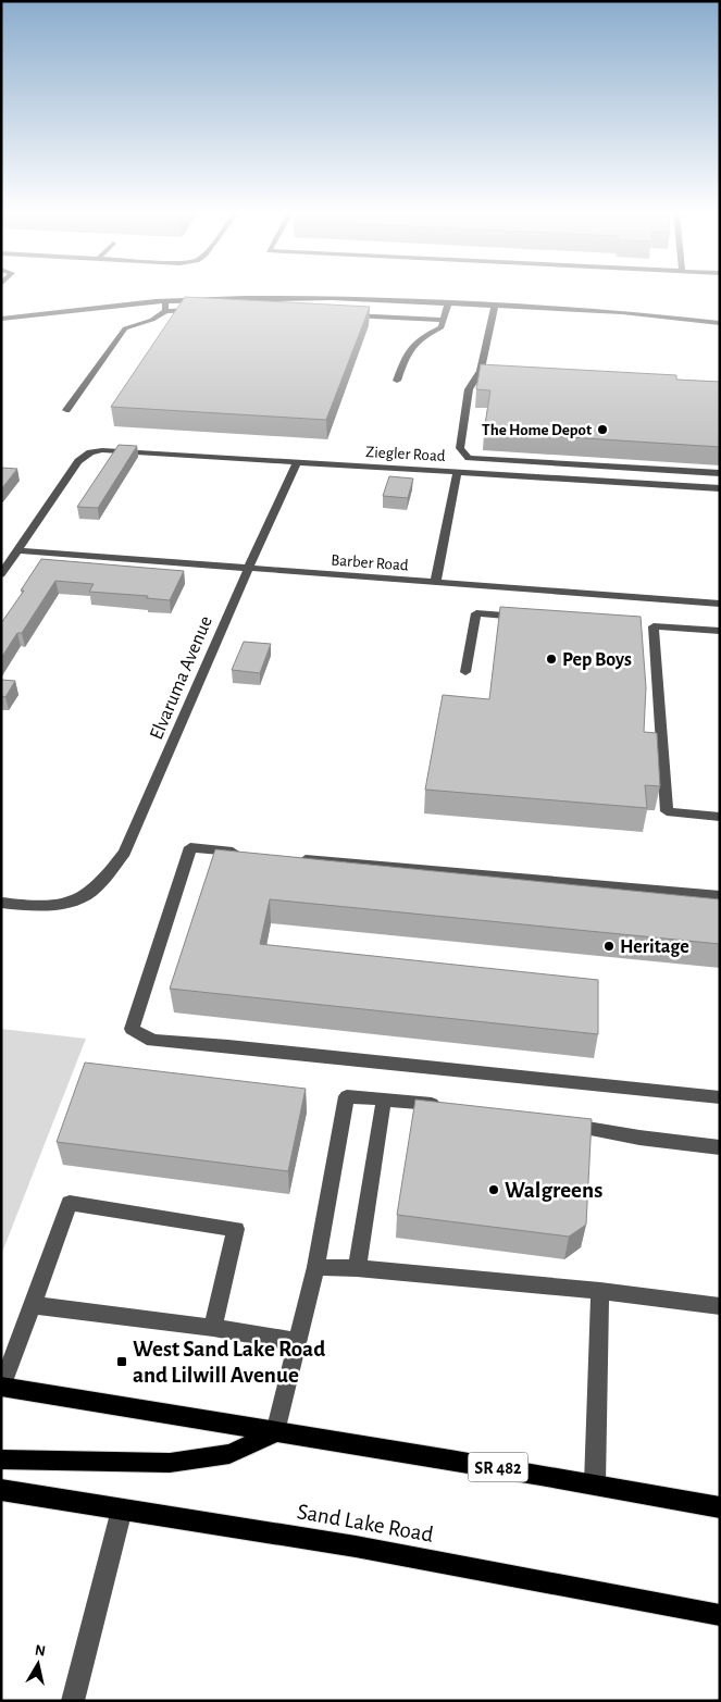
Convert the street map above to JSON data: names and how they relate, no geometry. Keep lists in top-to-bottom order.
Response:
{
  "streets": {
    "main road": ["SR 482", "Sand Lake Road"],
    "street": ["Ziegler Road", "Barber Road", "Elvaruma Avenue"]
  },
  "crossings": [
    ["Ziegler Road", "Barber Road"],
    ["Ziegler Road", "Elvaruma Avenue"],
    ["Barber Road", "Elvaruma Avenue"]
  ],
  "places": {
    "other": [
      "The Home Depot",
      "Pep Boys",
      "Heritage",
      "Walgreens"
    ],
    "transit": ["West Sand Lake Road and Lilwill Avenue"]
  },
  "north": "top"
}
